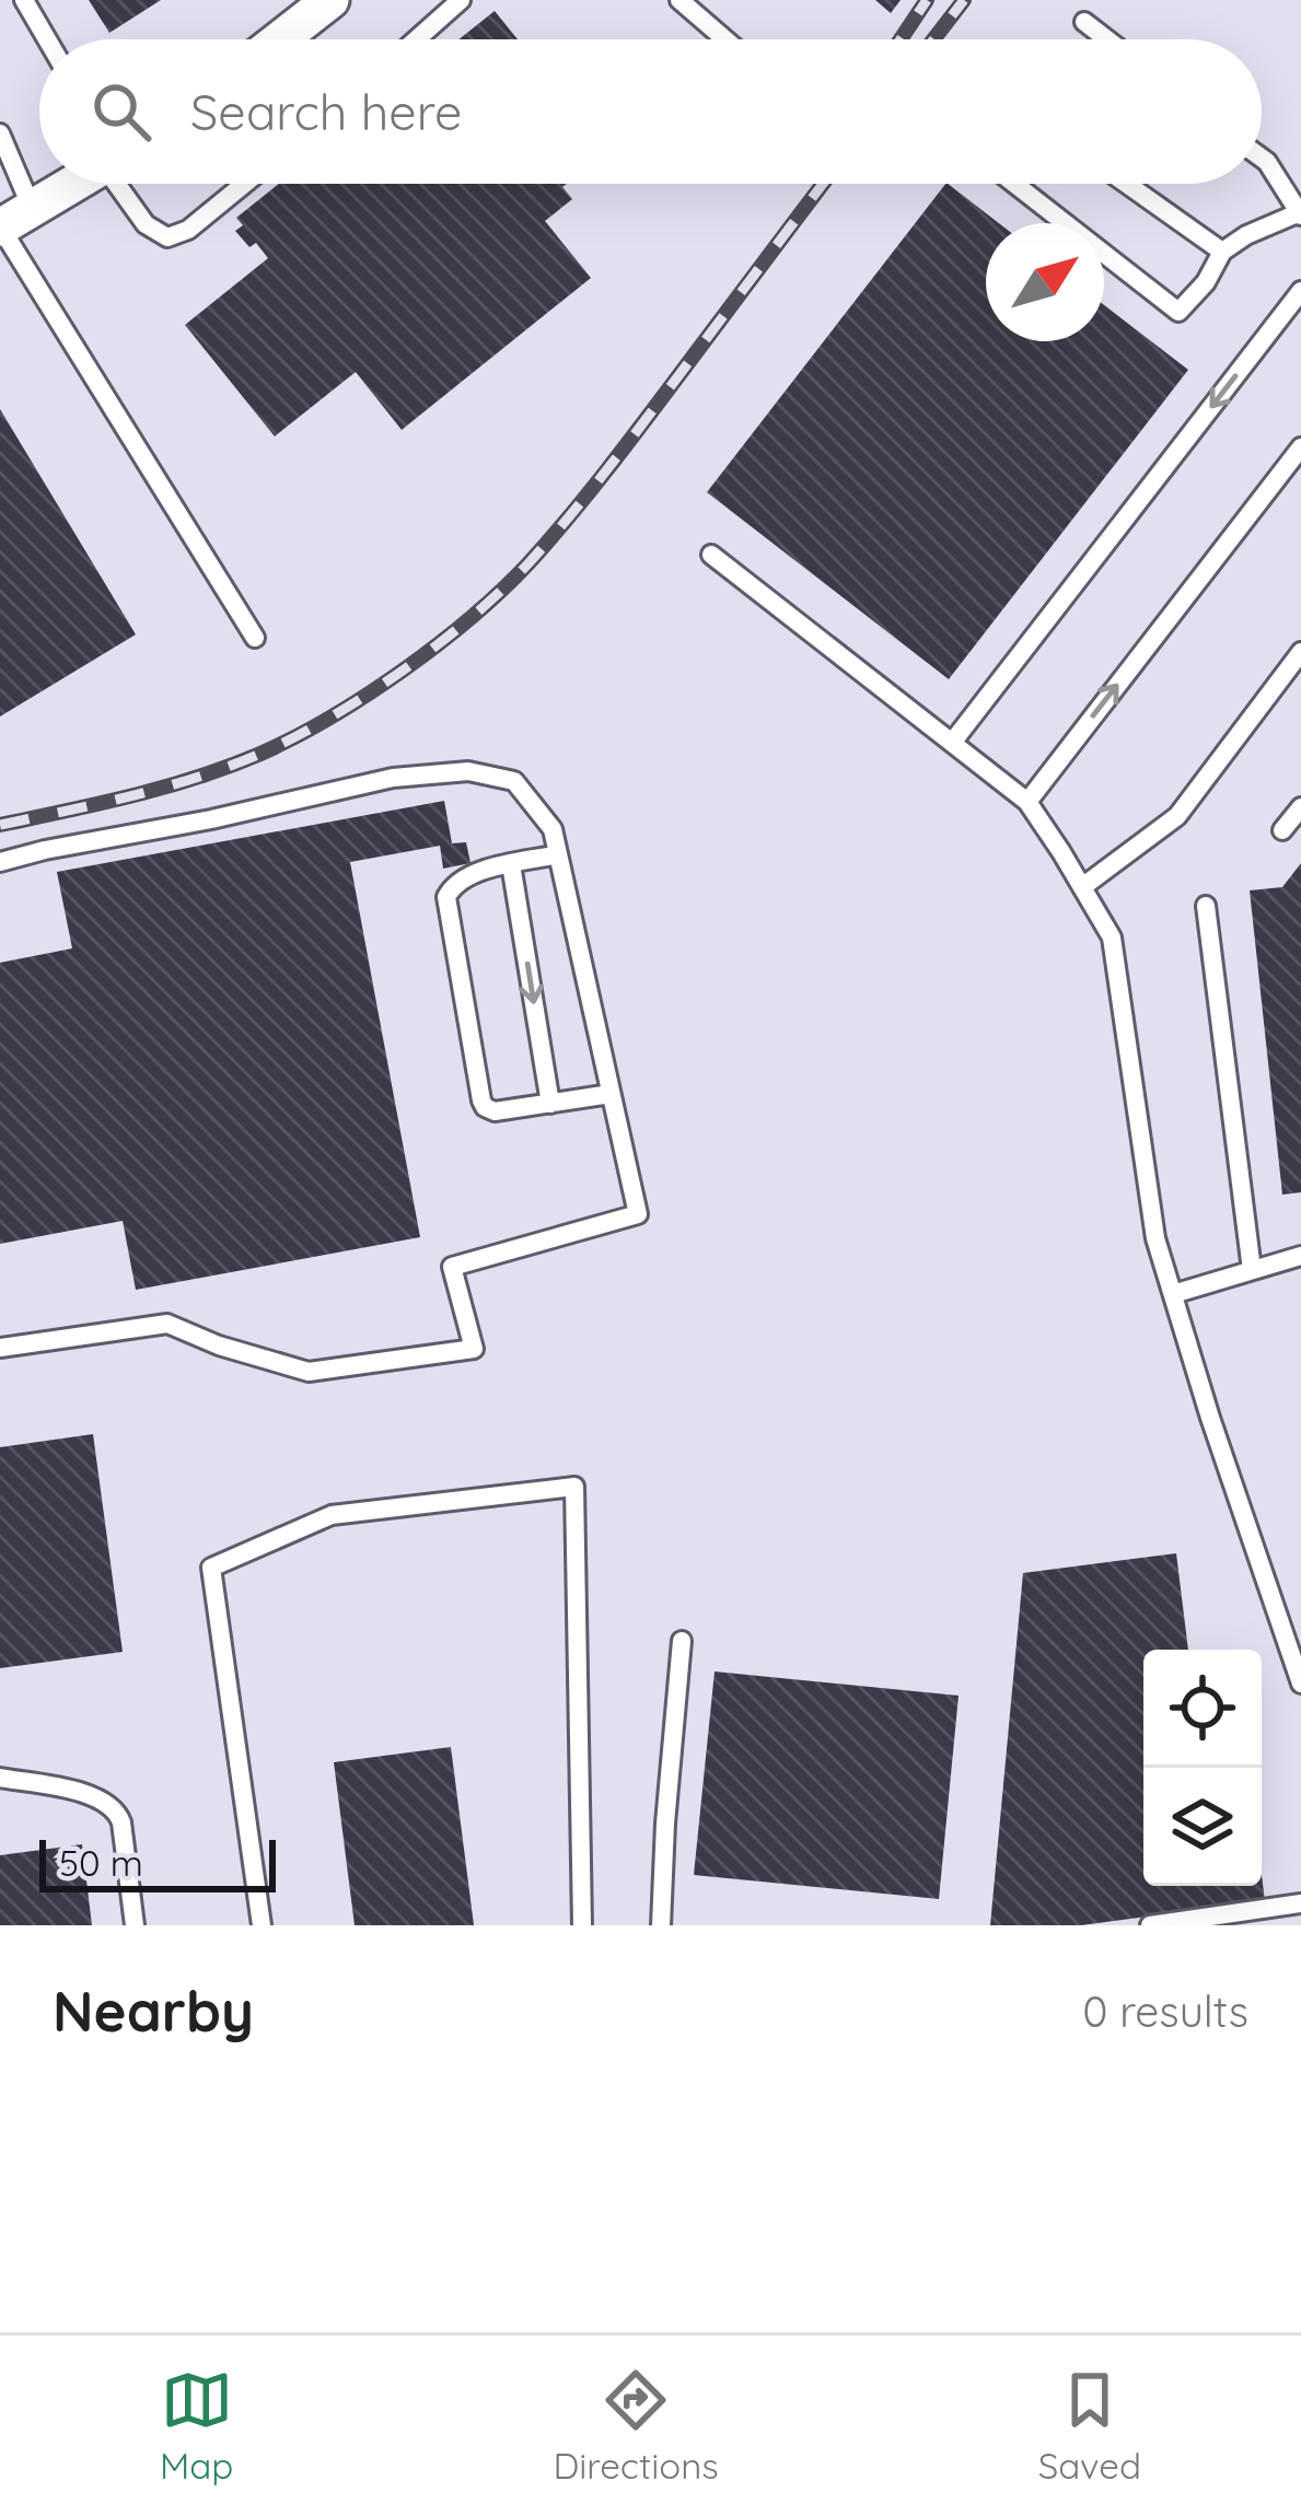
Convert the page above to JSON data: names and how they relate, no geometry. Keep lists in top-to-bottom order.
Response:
{
  "scale_bar": "50 m",
  "north": "top right",
  "page": {
    "search": "Search here",
    "scale": "50 m",
    "heading": ["Nearby", "0 results"],
    "nav": ["Map", "Directions", "Saved"]
  }
}
